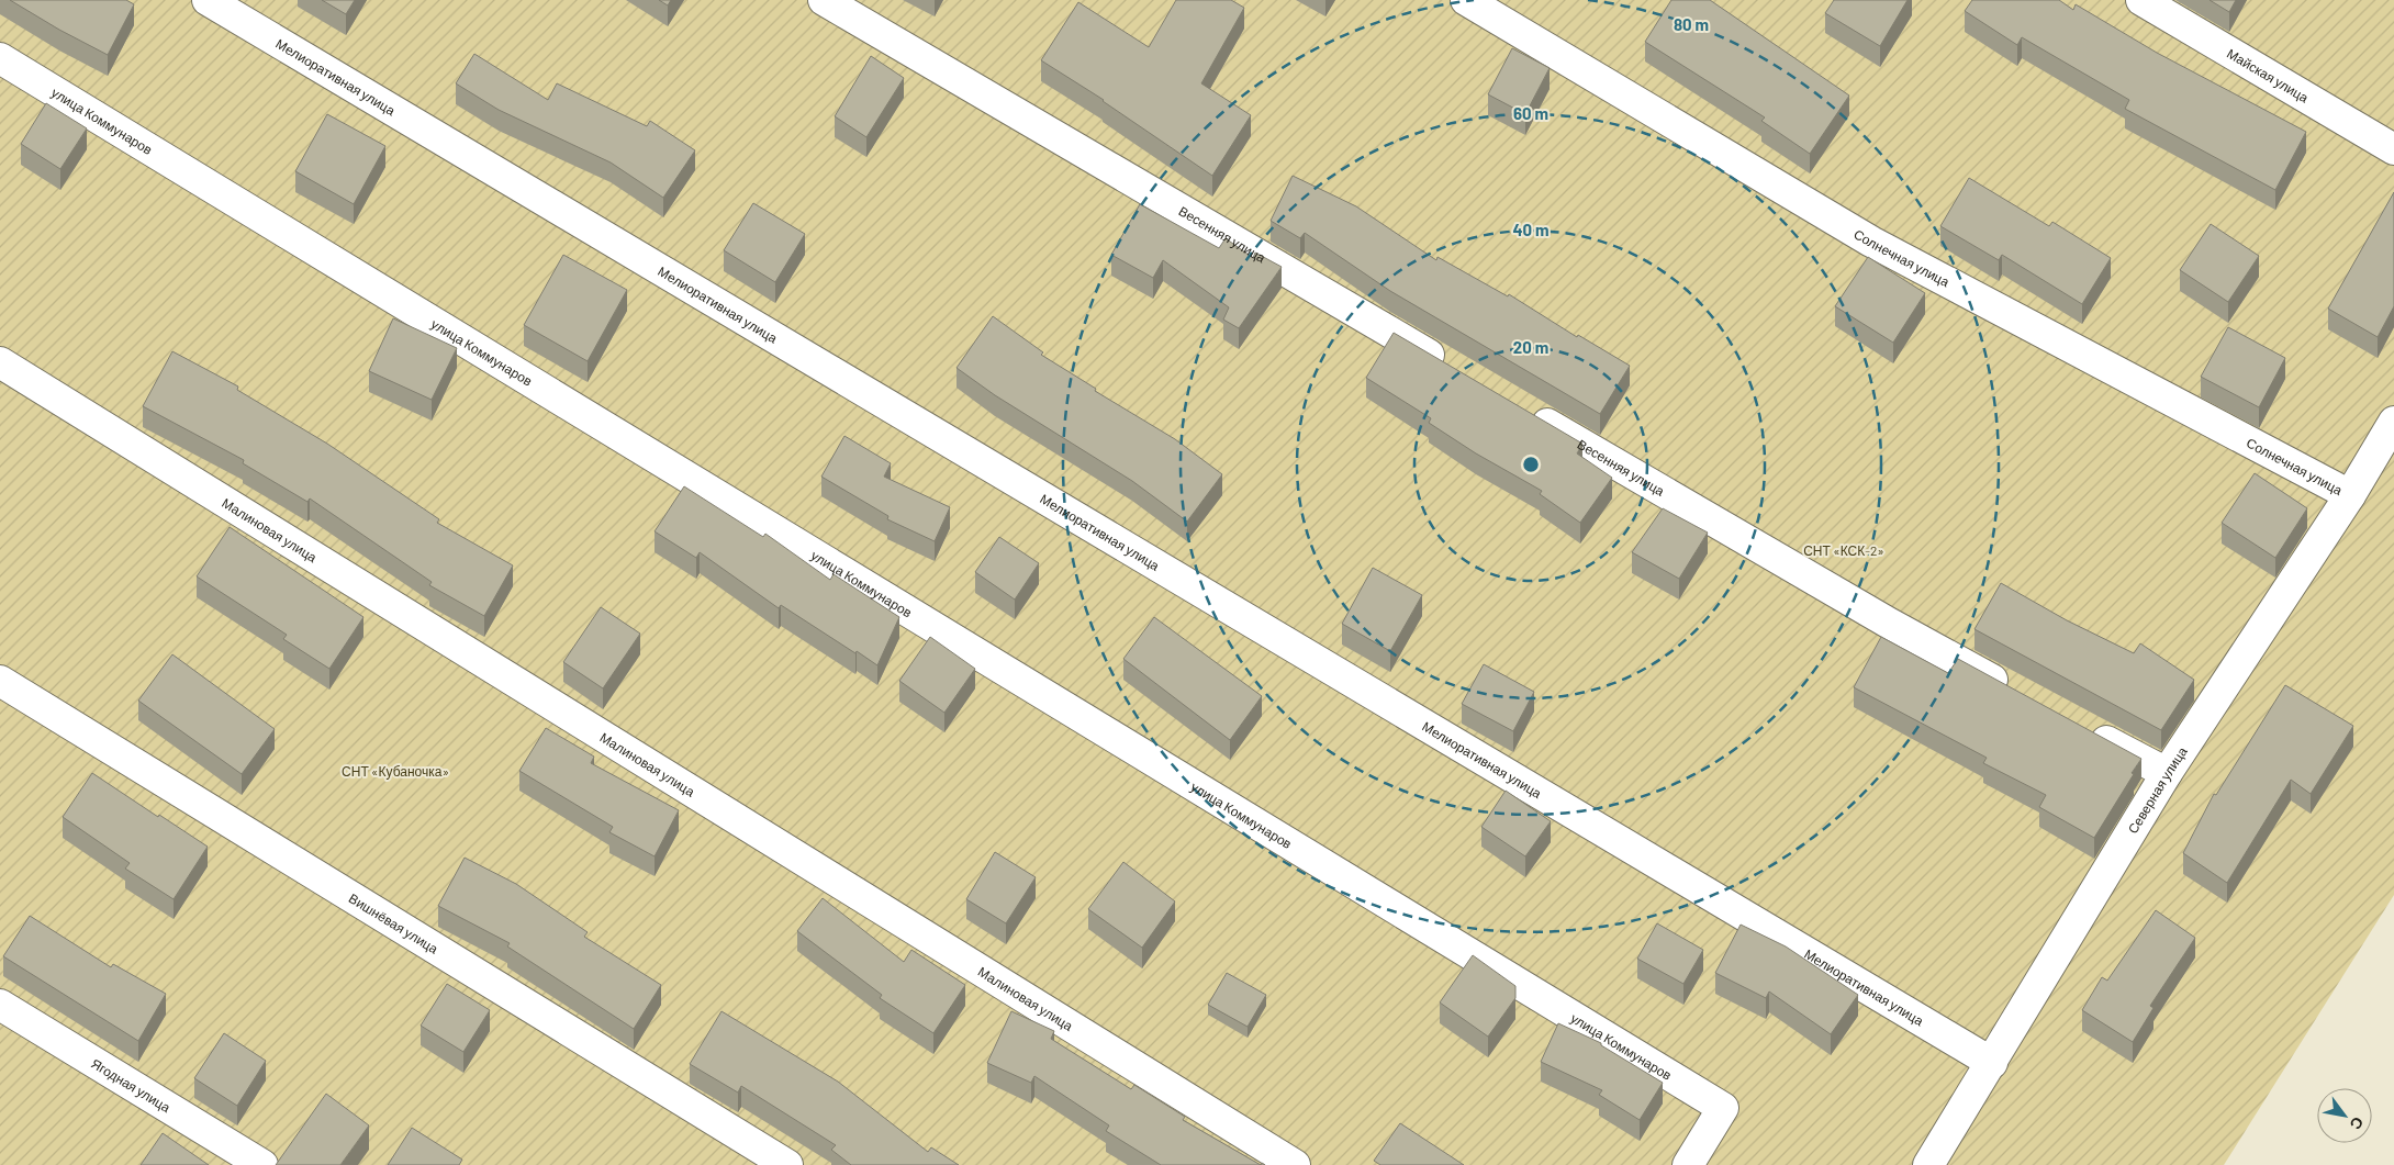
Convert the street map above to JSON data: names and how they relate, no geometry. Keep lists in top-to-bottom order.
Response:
{
  "streets": {
    "street": [
      "Майская улица",
      "Мелиоративная улица",
      "улица Коммунаров",
      "Весенняя улица",
      "Солнечная улица",
      "Малиновая улица",
      "Северная улица",
      "Вишнёвая улица",
      "Ягодная улица"
    ]
  },
  "crossings": [
    ["Мелиоративная улица", "Северная улица"],
    ["Солнечная улица", "Северная улица"]
  ],
  "parks": ["СНТ «КСК-2»", "СНТ «Кубаночка»"],
  "north": "bottom right",
  "rings": [
    "80 m",
    "60 m",
    "40 m",
    "20 m"
  ]
}
